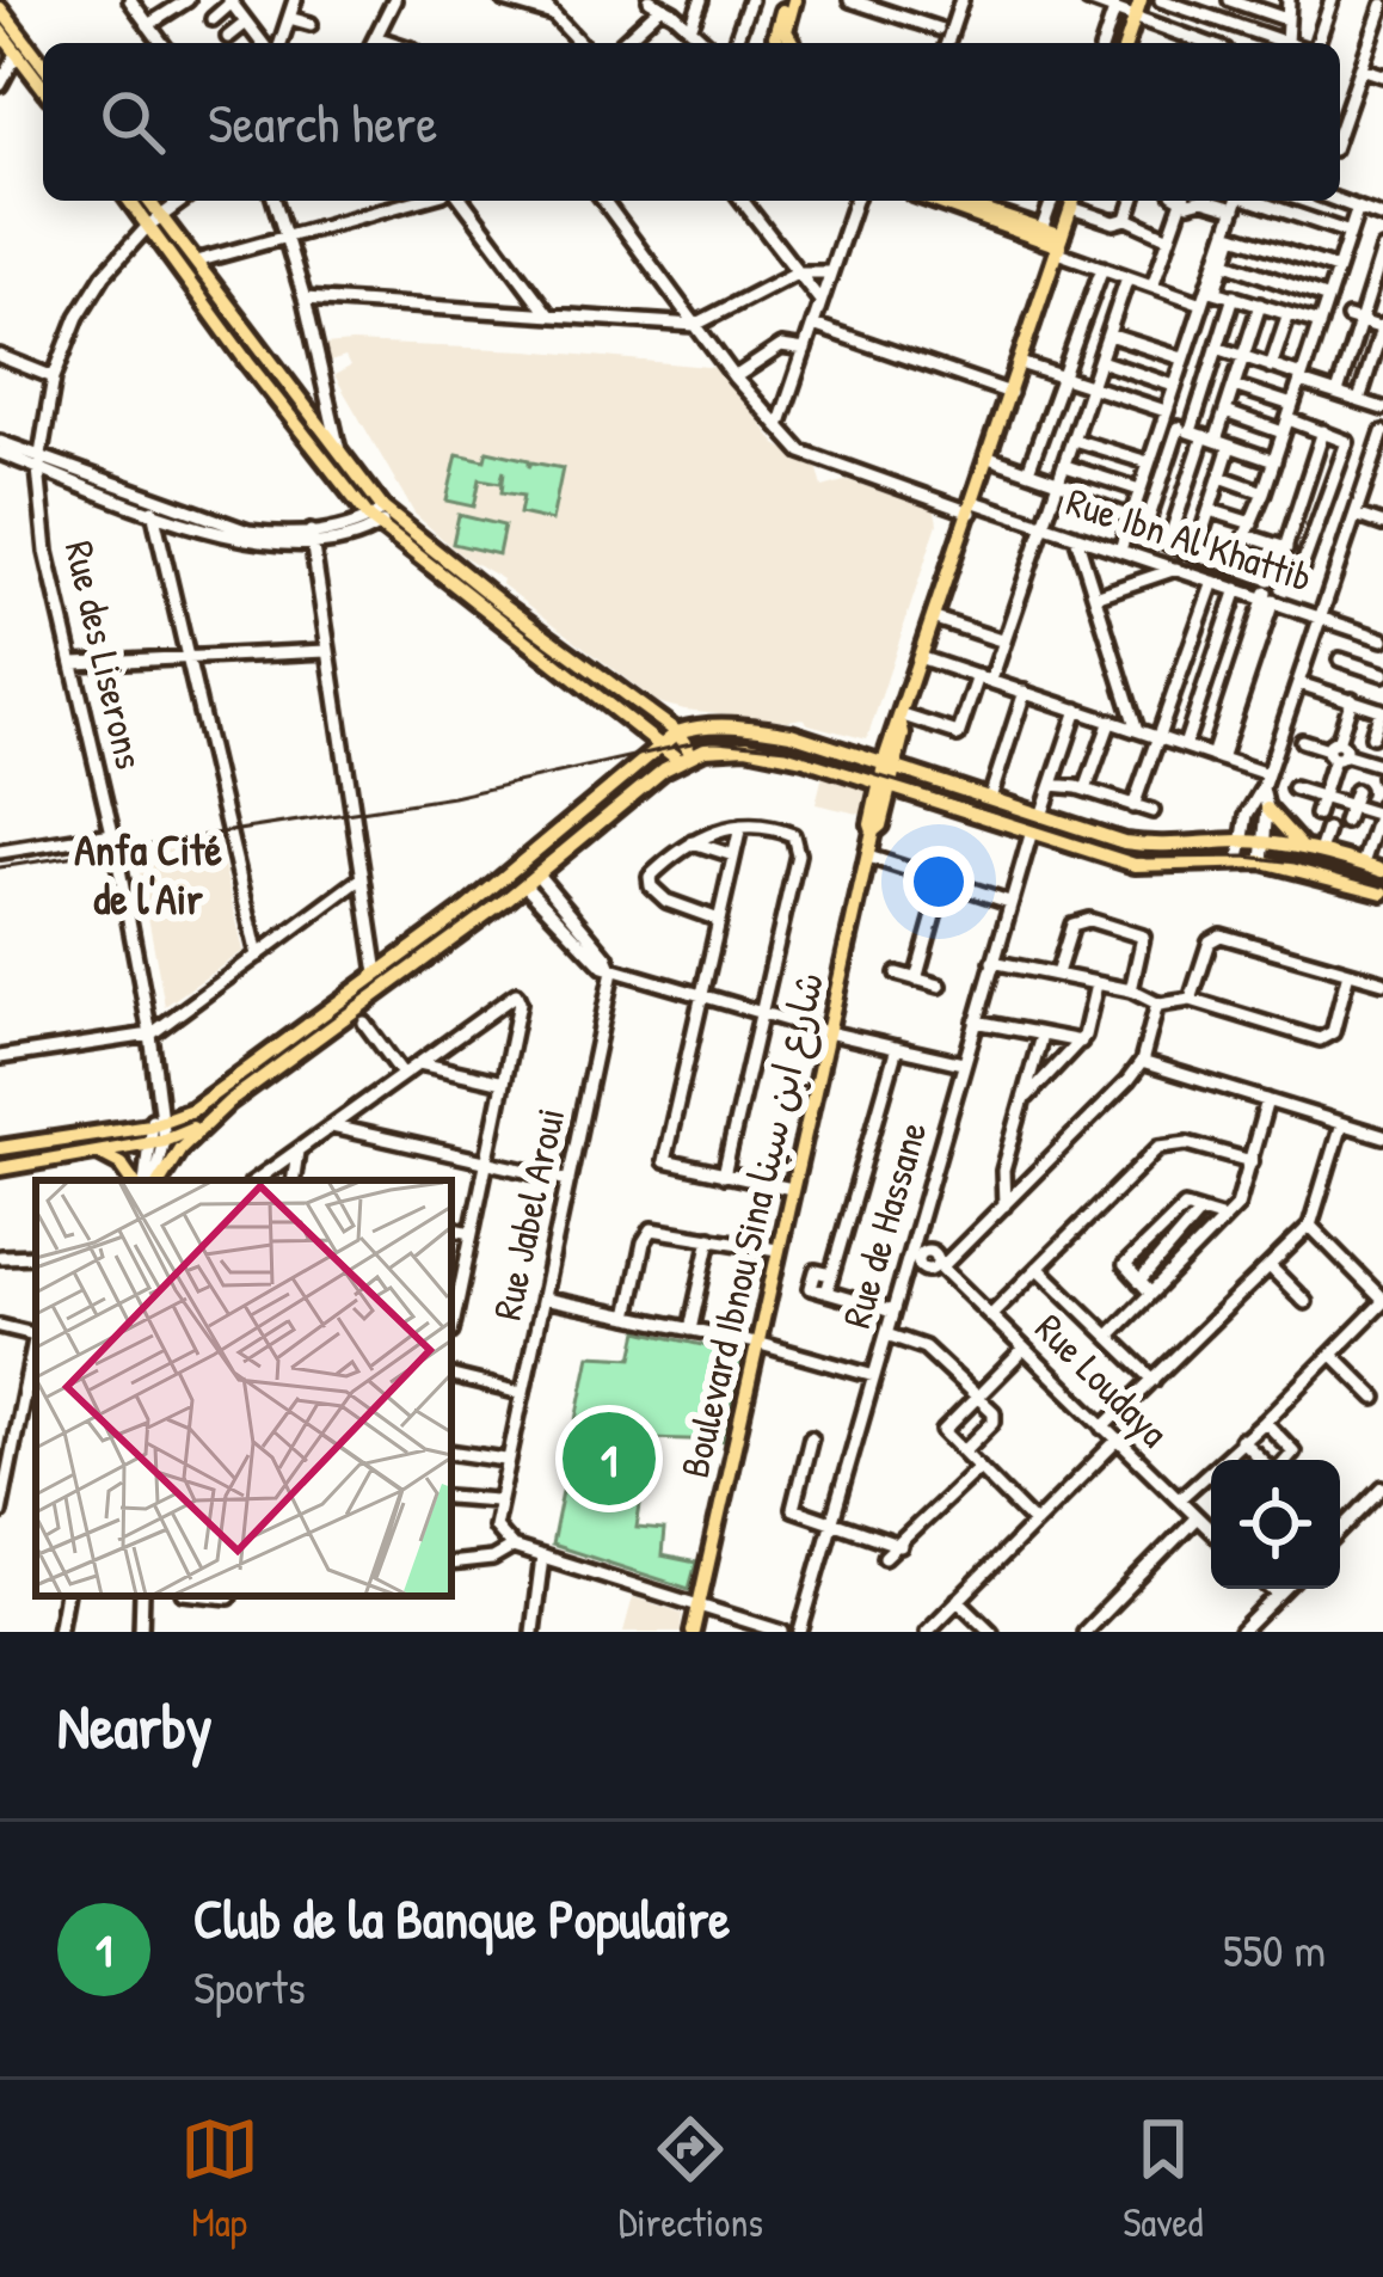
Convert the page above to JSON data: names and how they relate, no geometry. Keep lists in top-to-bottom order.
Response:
{
  "streets": {
    "main road": ["Boulevard Ibnou Sina شارع ابن سينا"],
    "street": [
      "Rue Ibn Al Khattib",
      "Rue des Liserons",
      "Rue Jabel Aroui",
      "Rue de Hassane",
      "Rue Loudaya"
    ]
  },
  "crossings": [
    ["Rue Ibn Al Khattib", "Boulevard Ibnou Sina شارع ابن سينا"]
  ],
  "districts": ["Anfa Cité de l'Air"],
  "page": {
    "search": "Search here",
    "pins": "1",
    "heading": "Nearby",
    "list": [
      {
        "mark": "1",
        "name": "Club de la Banque Populaire",
        "note": "Sports",
        "value": "550 m"
      }
    ],
    "nav": ["Map", "Directions", "Saved"]
  }
}
